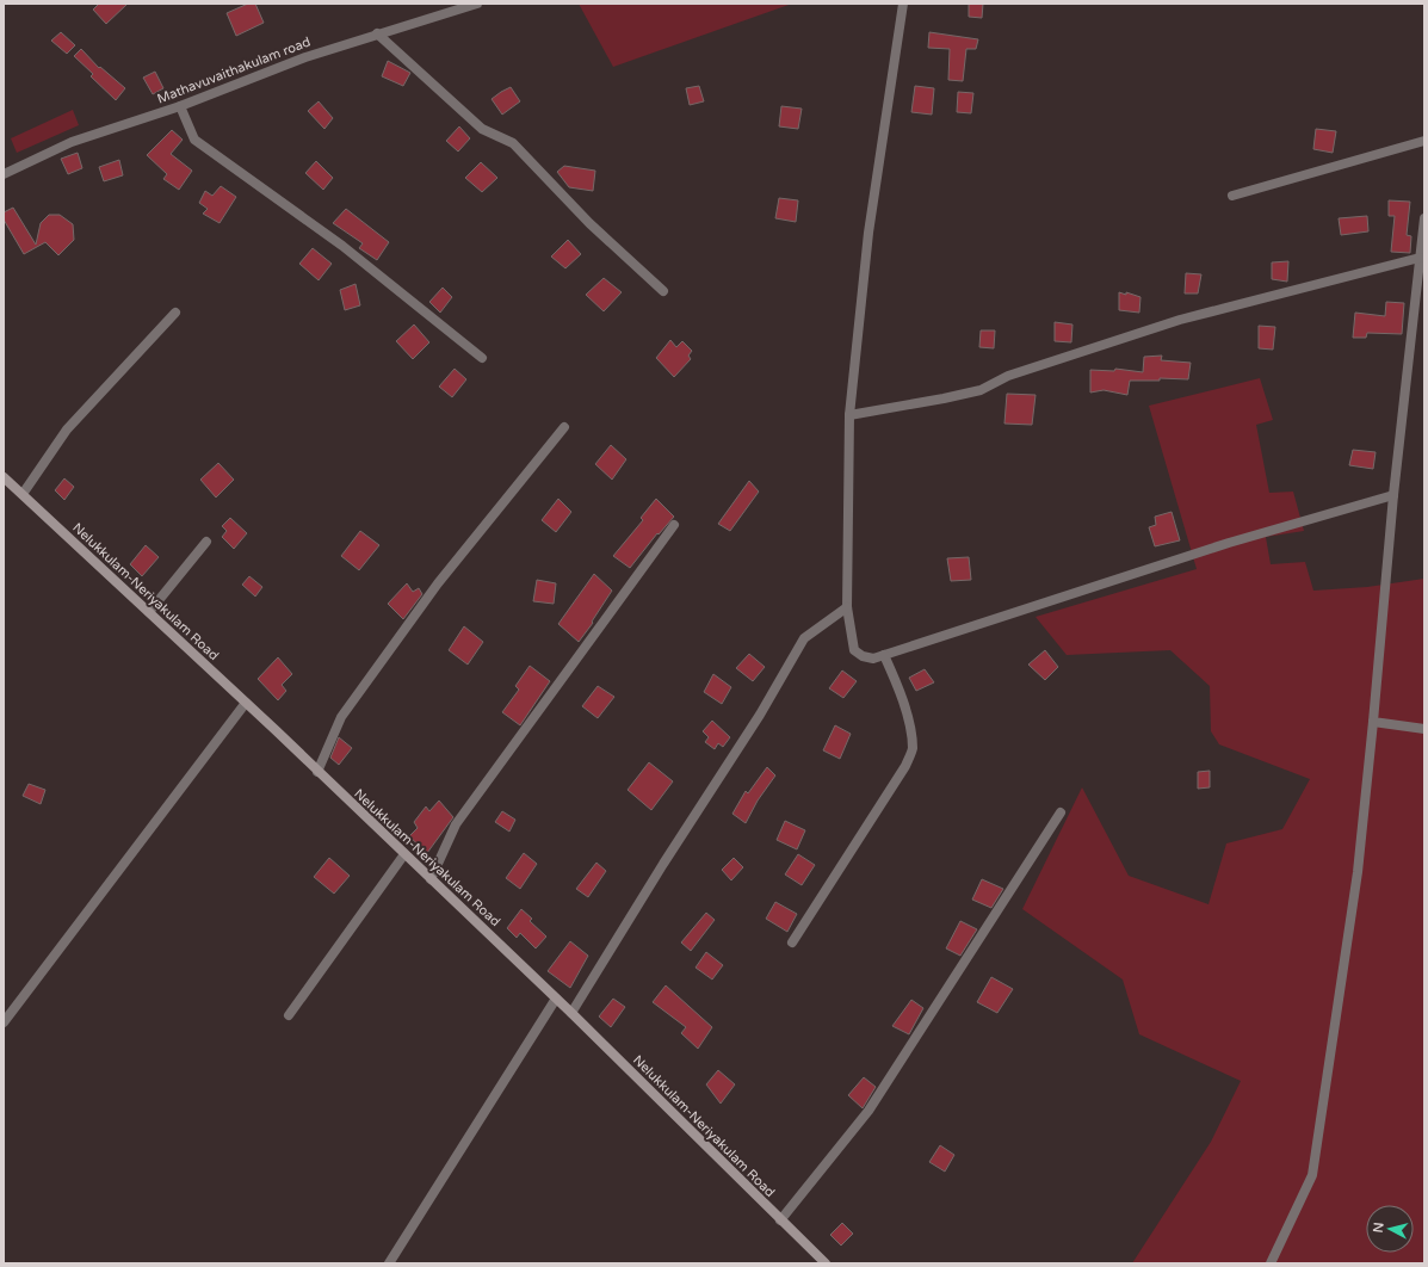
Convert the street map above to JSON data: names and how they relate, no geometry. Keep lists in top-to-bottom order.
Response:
{
  "streets": {
    "main road": ["Nelukkulam-Neriyakulam Road"],
    "street": ["Mathavuvaithakulam road"]
  },
  "north": "left"
}
